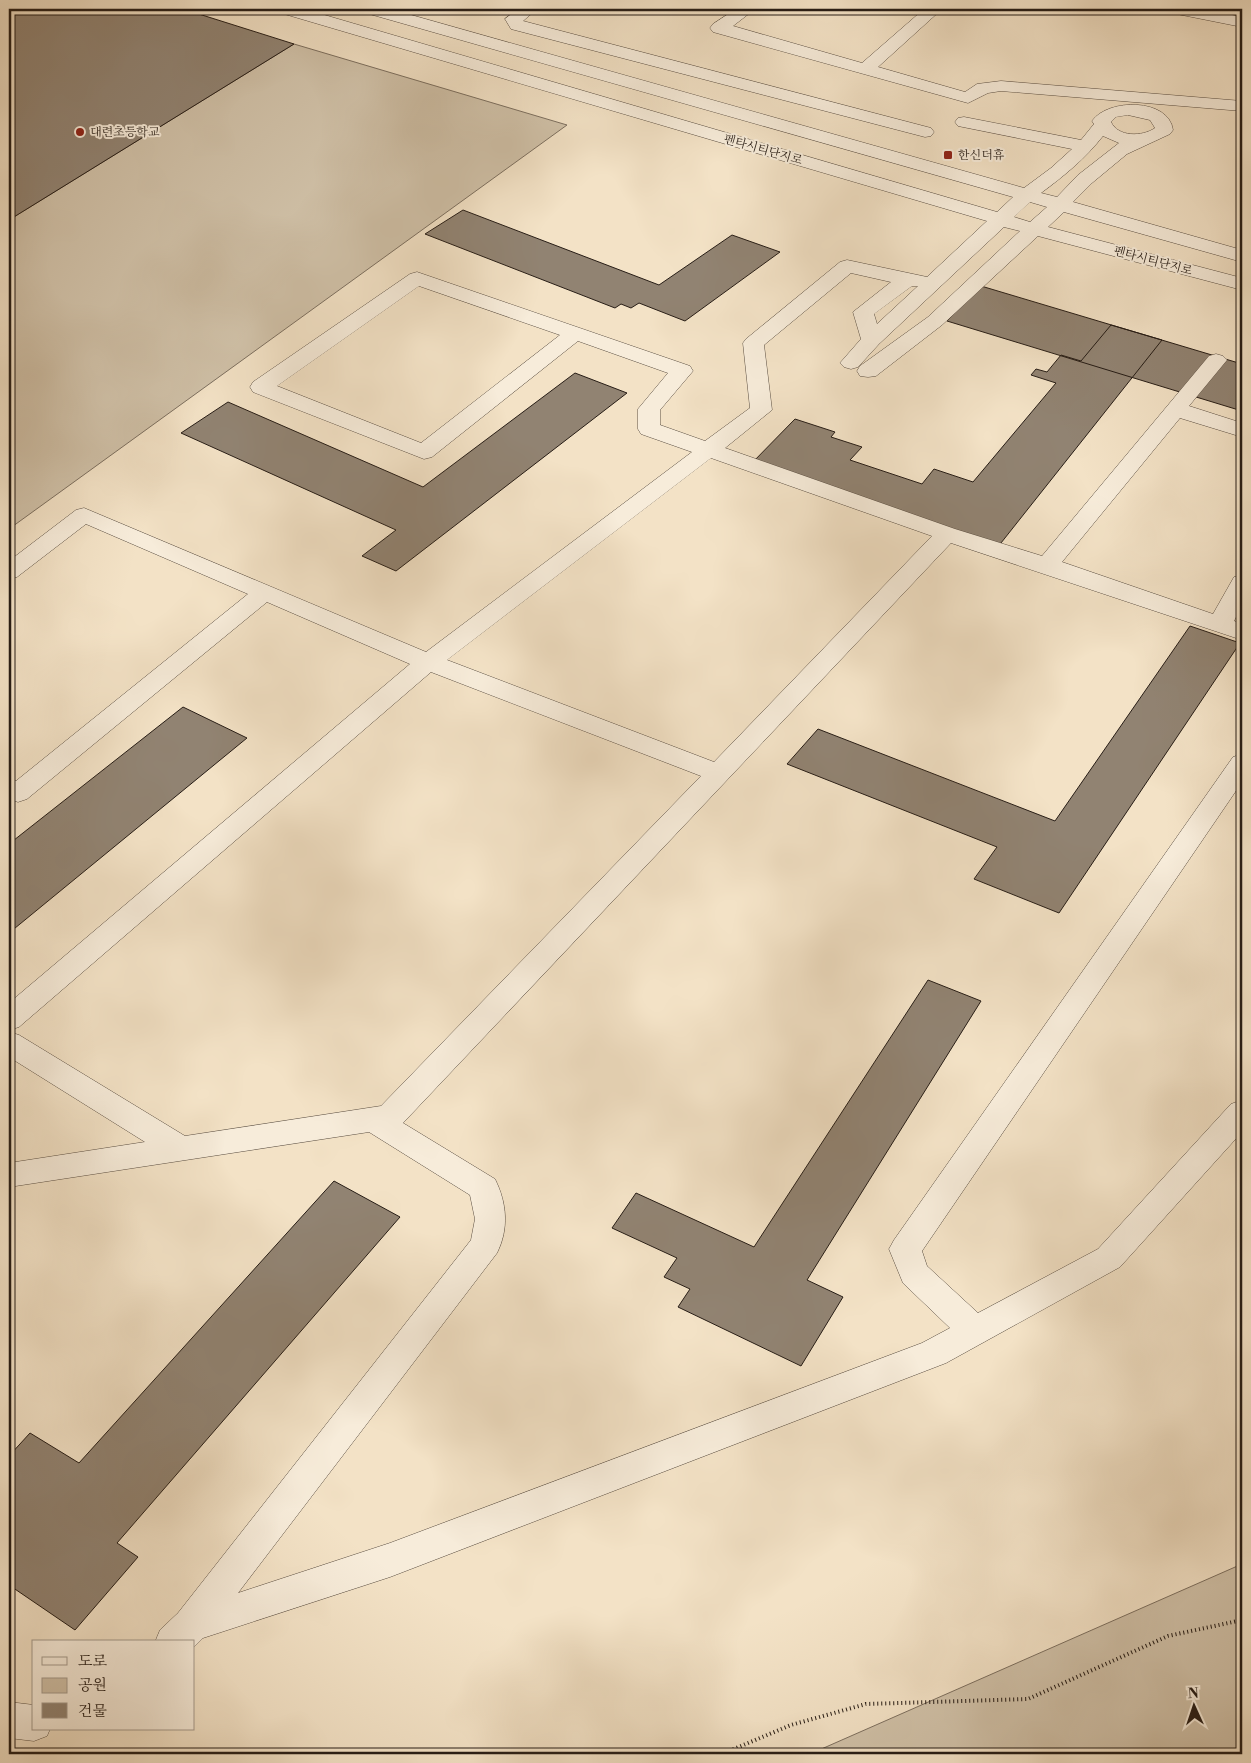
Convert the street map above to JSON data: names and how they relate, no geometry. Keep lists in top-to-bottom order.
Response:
{
  "streets": {
    "street": ["펜타시티단지로"]
  },
  "places": {
    "other": ["대련초등학교"],
    "transit": ["한신더휴"]
  },
  "legend": ["도로", "공원", "건물"],
  "north": "top"
}
